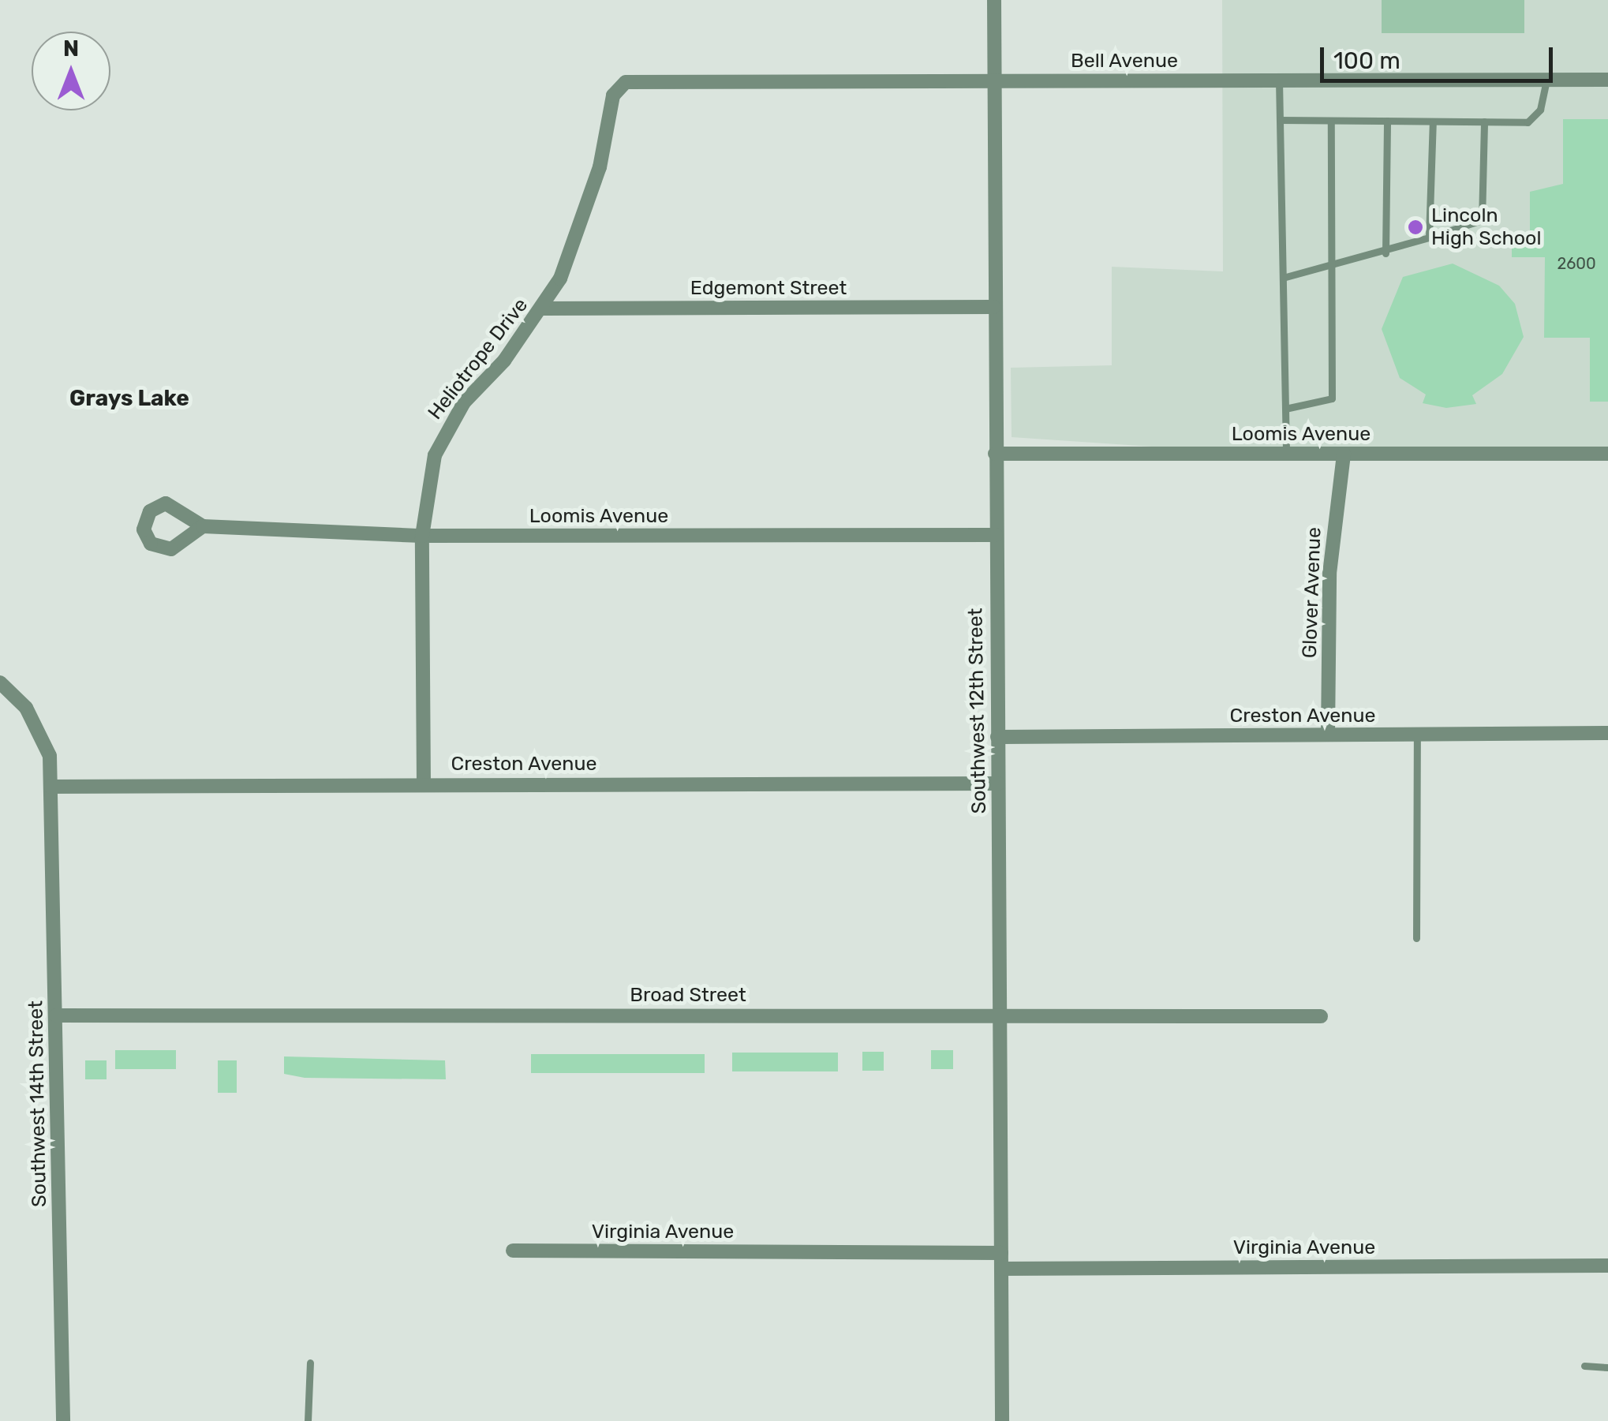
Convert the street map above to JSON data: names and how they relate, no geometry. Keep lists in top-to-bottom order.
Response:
{
  "streets": {
    "street": [
      "Bell Avenue",
      "Edgemont Street",
      "Heliotrope Drive",
      "Loomis Avenue",
      "Glover Avenue",
      "Southwest 12th Street",
      "Creston Avenue",
      "Broad Street",
      "Southwest 14th Street",
      "Virginia Avenue"
    ]
  },
  "crossings": [
    ["Bell Avenue", "Heliotrope Drive"],
    ["Bell Avenue", "Southwest 12th Street"],
    ["Edgemont Street", "Heliotrope Drive"],
    ["Edgemont Street", "Southwest 12th Street"],
    ["Heliotrope Drive", "Loomis Avenue"],
    ["Heliotrope Drive", "Creston Avenue"],
    ["Loomis Avenue", "Glover Avenue"],
    ["Loomis Avenue", "Southwest 12th Street"],
    ["Glover Avenue", "Creston Avenue"],
    ["Southwest 12th Street", "Creston Avenue"],
    ["Southwest 12th Street", "Broad Street"],
    ["Southwest 12th Street", "Virginia Avenue"],
    ["Creston Avenue", "Southwest 14th Street"],
    ["Broad Street", "Southwest 14th Street"]
  ],
  "districts": ["Grays Lake"],
  "places": ["Lincoln High School"],
  "house_numbers": ["2600"],
  "scale_bar": "100 m",
  "north": "top"
}
